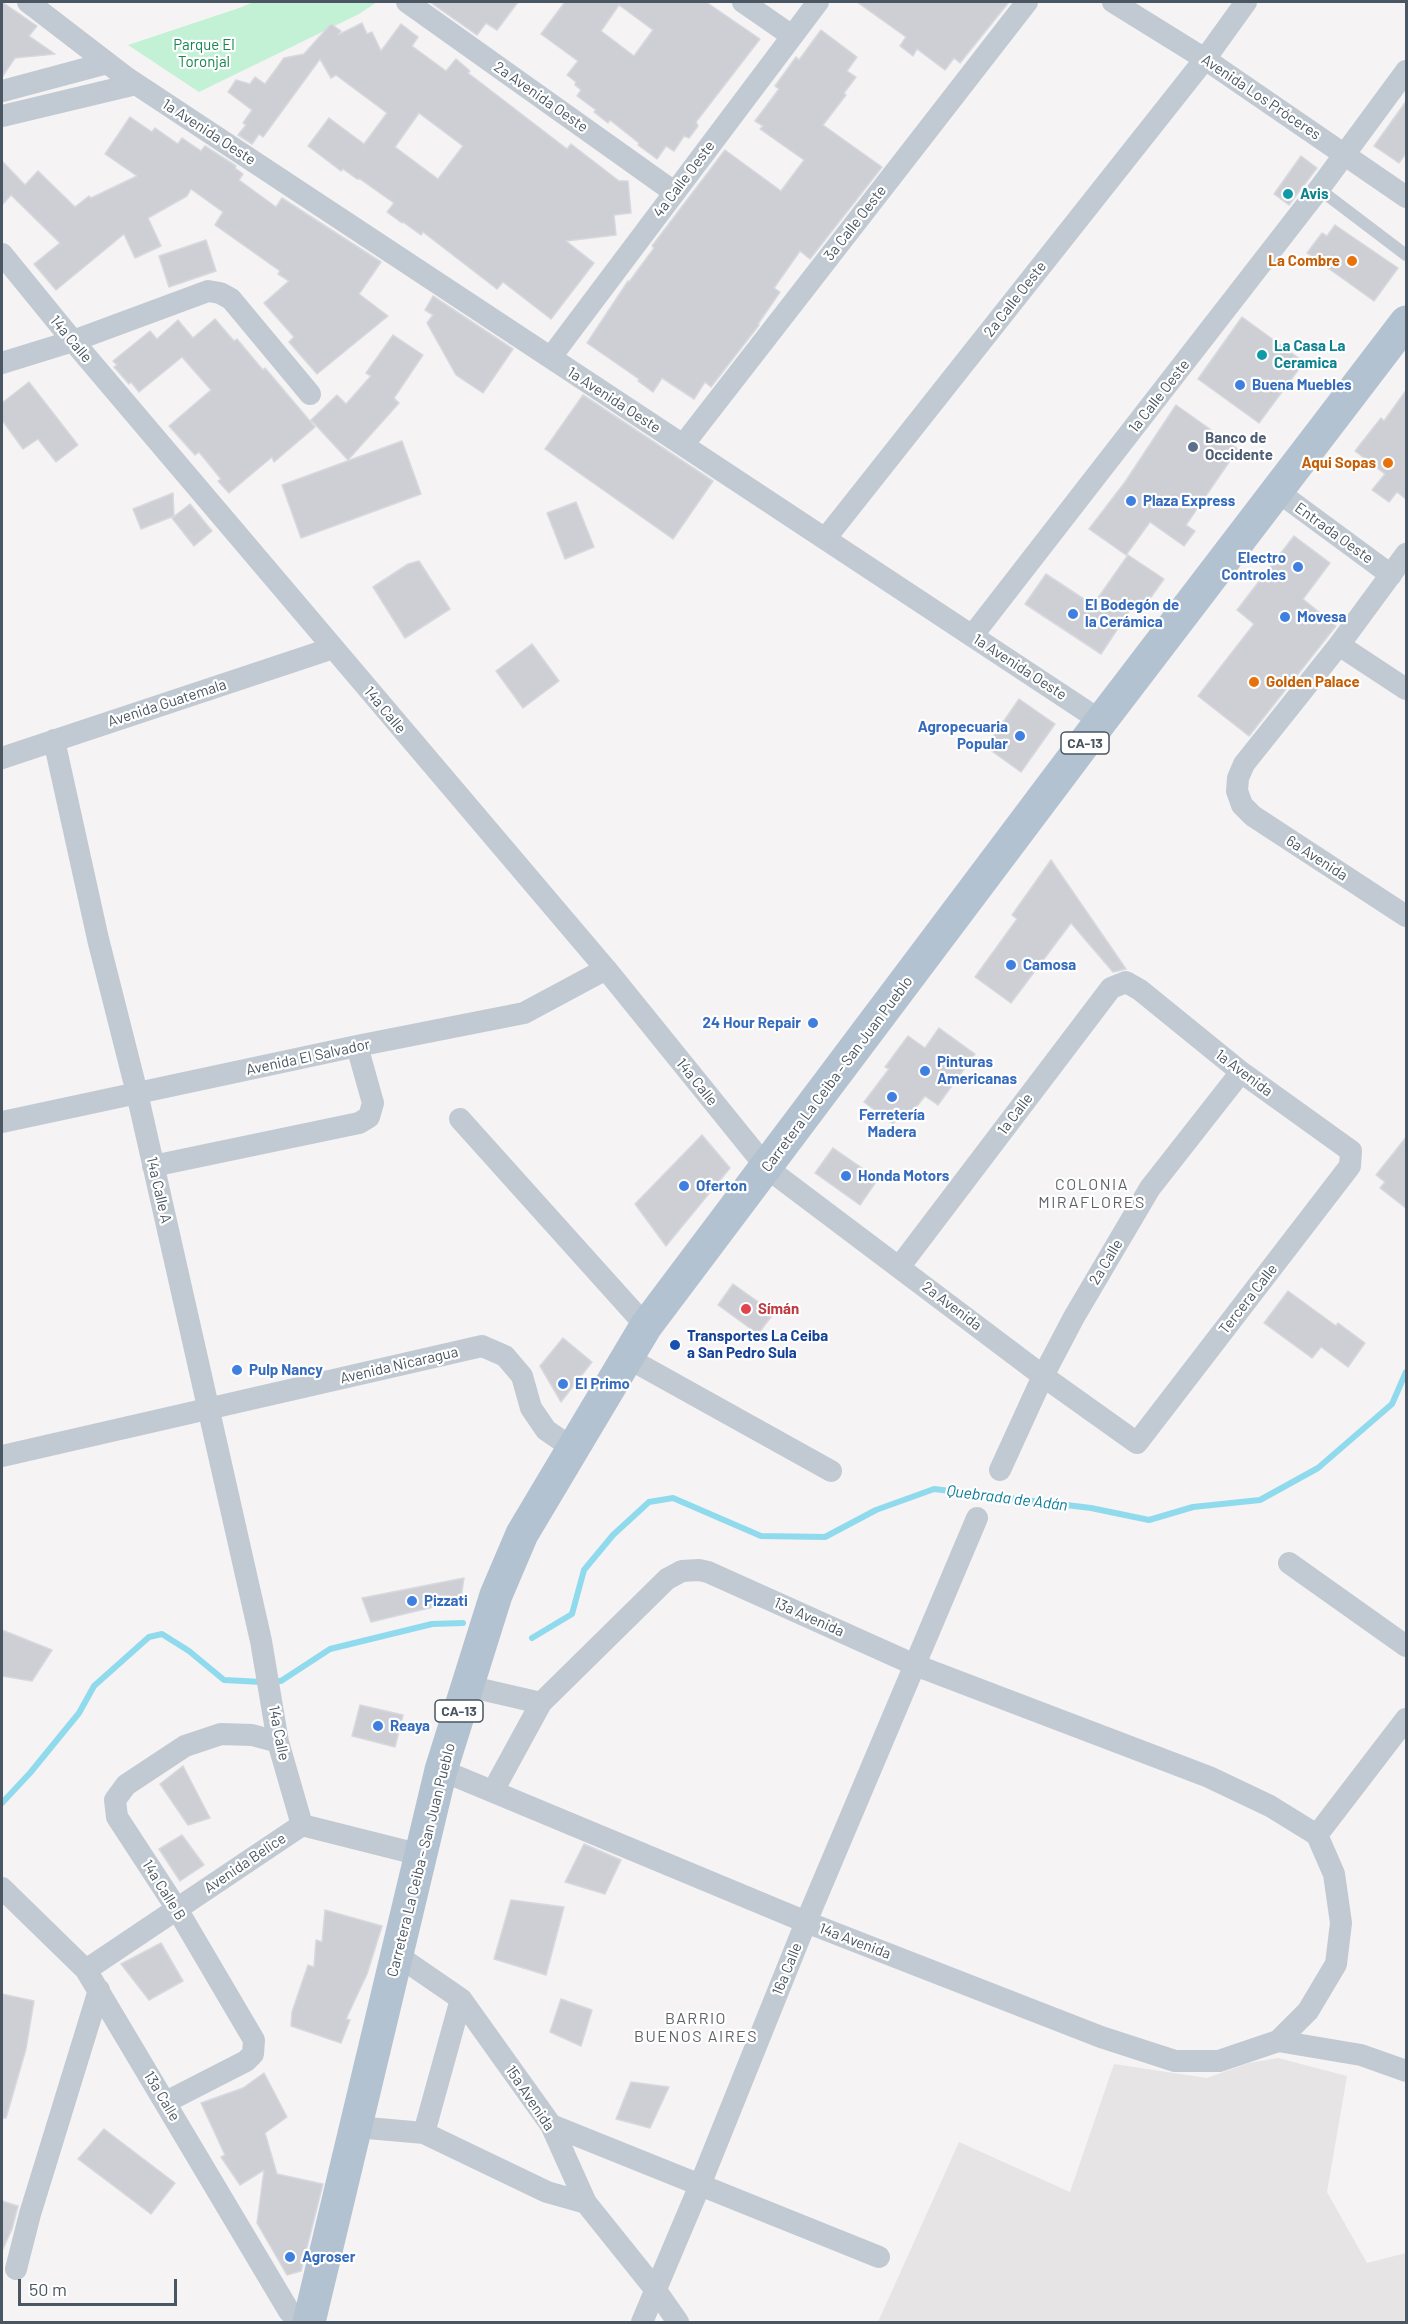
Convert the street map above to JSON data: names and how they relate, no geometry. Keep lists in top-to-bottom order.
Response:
{
  "streets": {
    "main road": ["CA-13", "Carretera La Ceiba - San Juan Pueblo"],
    "street": [
      "2a Avenida Oeste",
      "Avenida Los Próceres",
      "1a Avenida Oeste",
      "4a Calle Oeste",
      "3a Calle Oeste",
      "2a Calle Oeste",
      "14a Calle",
      "1a Calle Oeste",
      "Entrada Oeste",
      "Avenida Guatemala",
      "6a Avenida",
      "Avenida El Salvador",
      "1a Avenida",
      "1a Calle",
      "14a Calle A",
      "2a Calle",
      "Tercera Calle",
      "2a Avenida",
      "Avenida Nicaragua",
      "13a Avenida",
      "Avenida Belice",
      "14a Calle B",
      "14a Avenida",
      "16a Calle",
      "13a Calle",
      "15a Avenida"
    ]
  },
  "crossings": [
    ["2a Avenida Oeste", "4a Calle Oeste"],
    ["Avenida Los Próceres", "2a Calle Oeste"],
    ["Avenida Los Próceres", "1a Calle Oeste"],
    ["1a Avenida Oeste", "4a Calle Oeste"],
    ["1a Avenida Oeste", "3a Calle Oeste"],
    ["1a Avenida Oeste", "2a Calle Oeste"],
    ["1a Avenida Oeste", "1a Calle Oeste"],
    ["1a Avenida Oeste", "Carretera La Ceiba - San Juan Pueblo"],
    ["14a Calle", "Avenida Guatemala"],
    ["14a Calle", "Avenida El Salvador"],
    ["14a Calle", "Carretera La Ceiba - San Juan Pueblo"],
    ["14a Calle", "14a Calle A"],
    ["14a Calle", "2a Avenida"],
    ["14a Calle", "Avenida Belice"],
    ["14a Calle", "14a Calle B"],
    ["Entrada Oeste", "Carretera La Ceiba - San Juan Pueblo"],
    ["Avenida Guatemala", "14a Calle A"],
    ["Avenida El Salvador", "14a Calle A"],
    ["1a Avenida", "1a Calle"],
    ["1a Avenida", "2a Calle"],
    ["1a Avenida", "Tercera Calle"],
    ["Carretera La Ceiba - San Juan Pueblo", "2a Avenida"],
    ["Carretera La Ceiba - San Juan Pueblo", "Avenida Nicaragua"],
    ["Carretera La Ceiba - San Juan Pueblo", "Avenida Belice"],
    ["Carretera La Ceiba - San Juan Pueblo", "14a Avenida"],
    ["Carretera La Ceiba - San Juan Pueblo", "15a Avenida"],
    ["1a Calle", "2a Avenida"],
    ["14a Calle A", "Avenida Nicaragua"],
    ["2a Calle", "2a Avenida"],
    ["Tercera Calle", "2a Avenida"],
    ["13a Avenida", "14a Avenida"],
    ["13a Avenida", "16a Calle"],
    ["Avenida Belice", "14a Calle B"],
    ["Avenida Belice", "13a Calle"],
    ["14a Calle B", "13a Calle"],
    ["14a Avenida", "16a Calle"],
    ["16a Calle", "15a Avenida"]
  ],
  "districts": ["COLONIA MIRAFLORES", "BARRIO BUENOS AIRES"],
  "water": ["Quebrada de Adán"],
  "parks": ["Parque El Toronjal"],
  "places": [
    "Avis",
    "La Combre",
    "La Casa La Ceramica",
    "Buena Muebles",
    "Banco de Occidente",
    "Aqui Sopas",
    "Plaza Express",
    "Electro Controles",
    "El Bodegón de la Cerámica",
    "Movesa",
    "Golden Palace",
    "Agropecuaria Popular",
    "Camosa",
    "24 Hour Repair",
    "Pinturas Americanas",
    "Ferretería Madera",
    "Honda Motors",
    "Oferton",
    "Símán",
    "Transportes La Ceiba a San Pedro Sula",
    "Pulp Nancy",
    "El Primo",
    "Pizzati",
    "Reaya",
    "Agroser"
  ],
  "scale_bar": "50 m"
}
